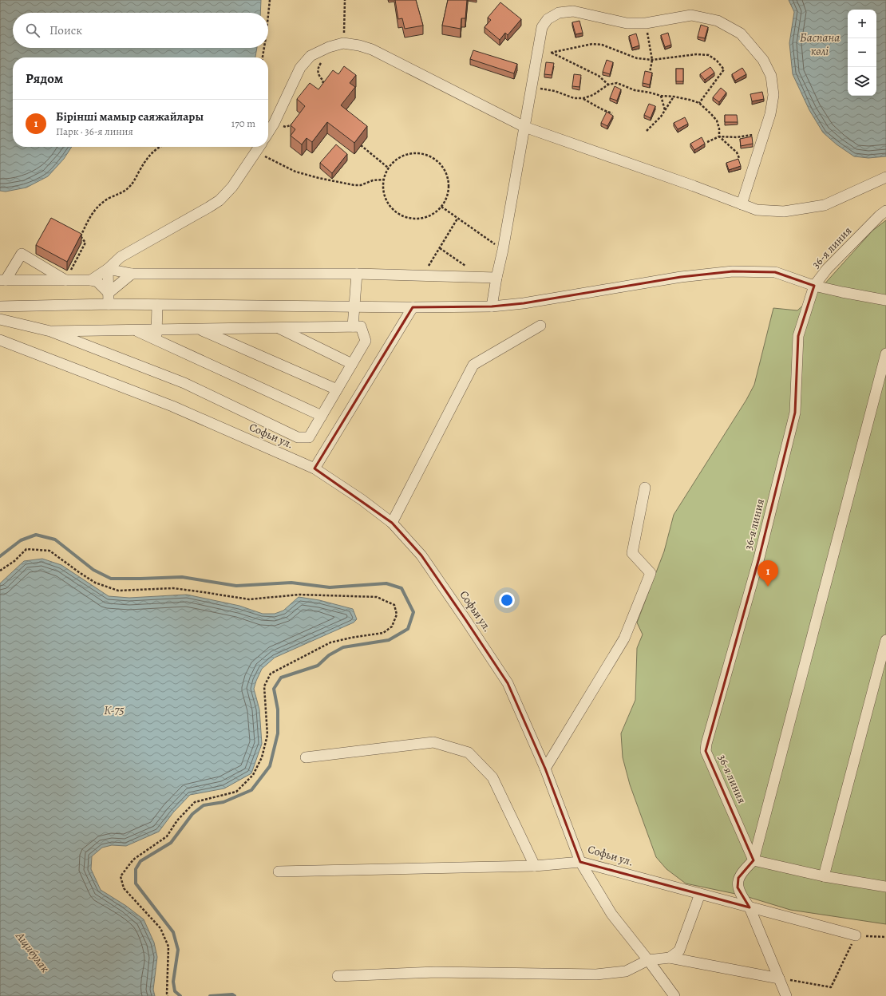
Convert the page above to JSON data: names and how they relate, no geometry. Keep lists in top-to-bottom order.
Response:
{
  "streets": {
    "street": ["36-я линия", "Софьи ул."]
  },
  "water": ["Баспана көлі", "К-75", "Ащибулак"],
  "page": {
    "map_buttons": ["+", "−"],
    "search": "Поиск",
    "heading": "Рядом",
    "list": [
      {
        "mark": "1",
        "name": "Бірінші мамыр саяжайлары",
        "note": "Парк · 36-я линия",
        "value": "170 m"
      }
    ],
    "pins": "1"
  }
}
